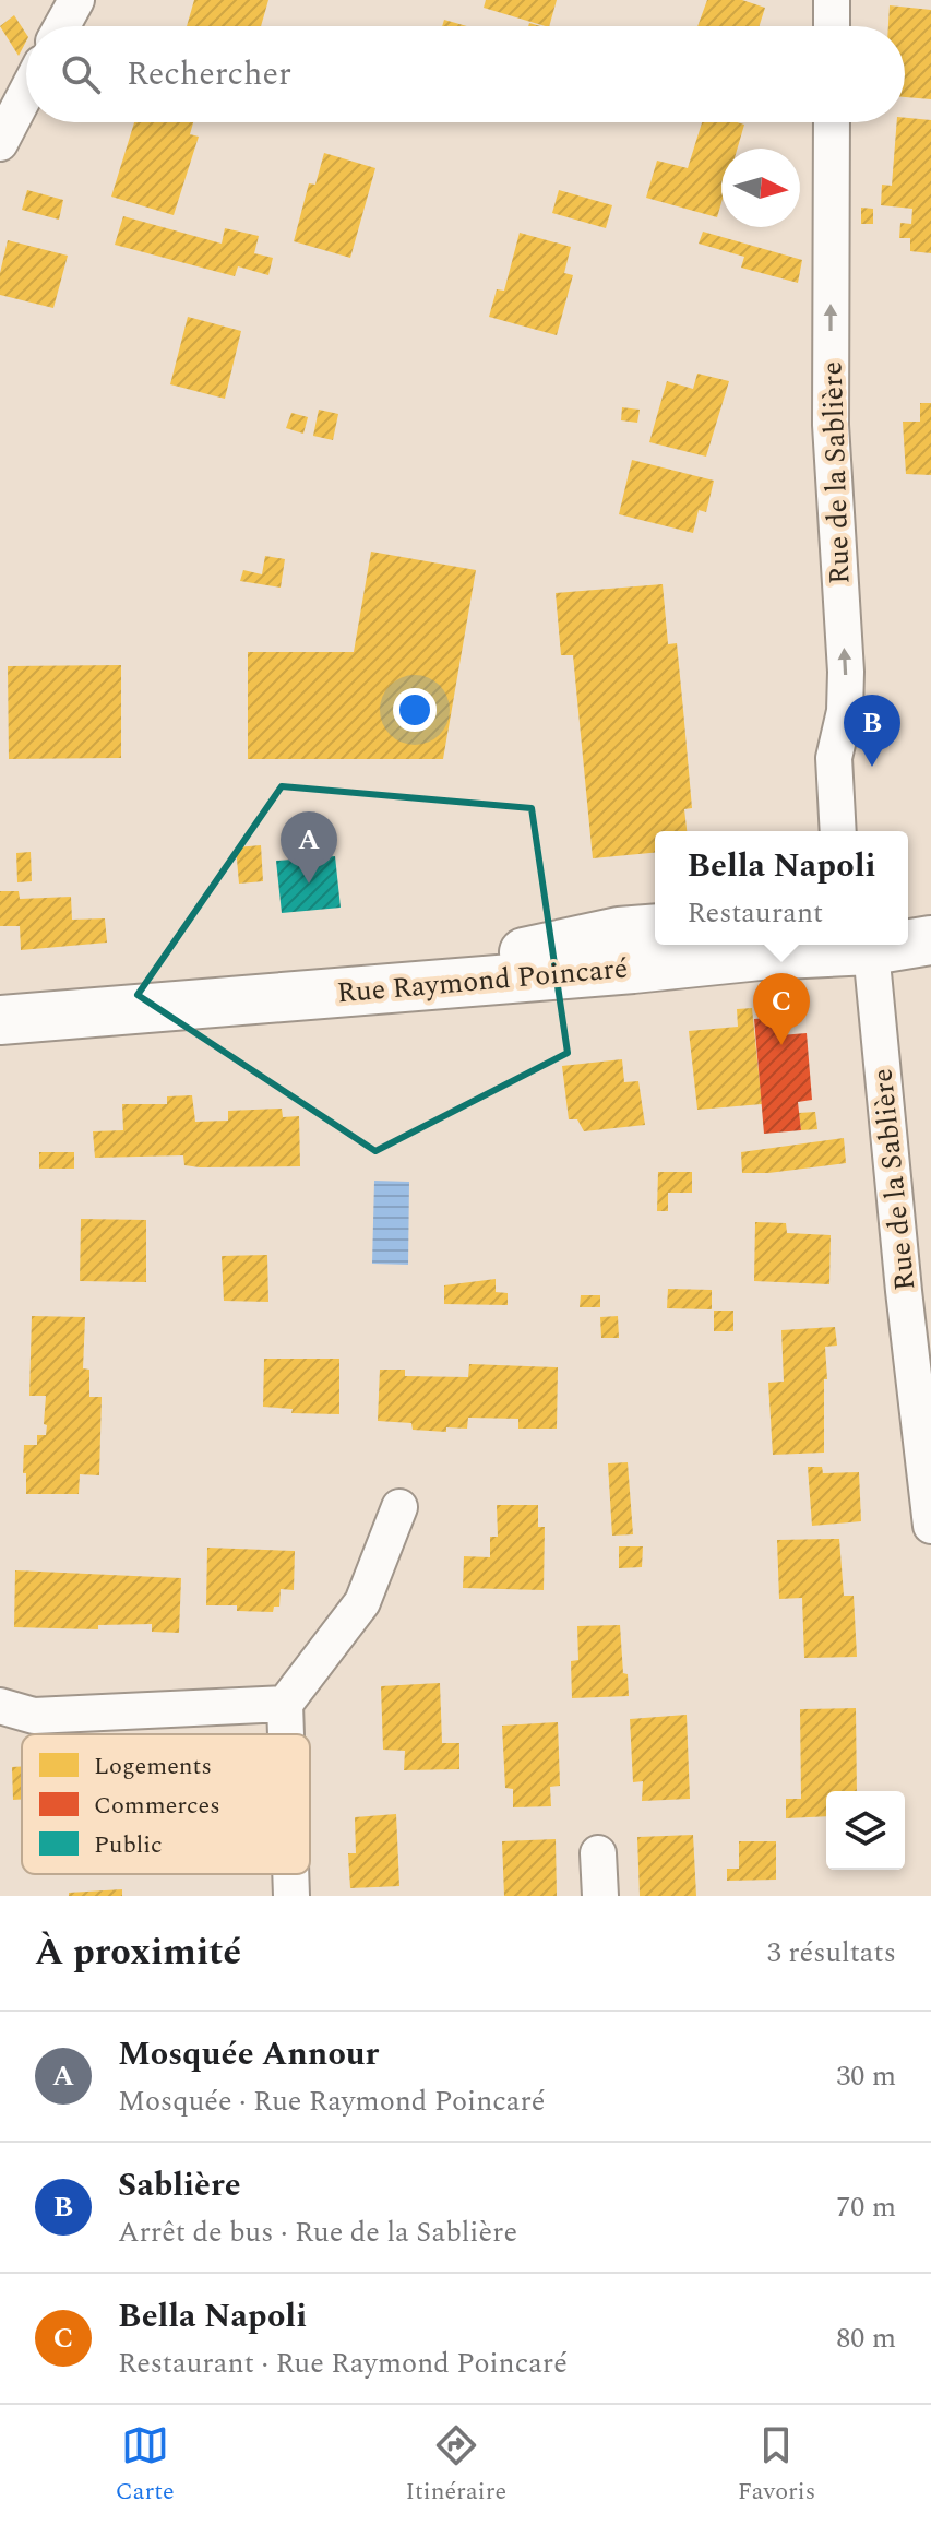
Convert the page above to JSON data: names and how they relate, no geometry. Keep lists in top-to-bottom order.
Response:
{
  "streets": {
    "main road": ["Rue Raymond Poincaré"],
    "street": ["Rue de la Sablière"]
  },
  "one_way": ["Rue de la Sablière"],
  "legend": ["Logements", "Commerces", "Public"],
  "north": "right",
  "page": {
    "search": "Rechercher",
    "pins": ["B", "A", "C"],
    "popup": ["Bella Napoli", "Restaurant"],
    "heading": ["À proximité", "3 résultats"],
    "list": [
      {
        "mark": "A",
        "name": "Mosquée Annour",
        "note": "Mosquée · Rue Raymond Poincaré",
        "value": "30 m"
      },
      {
        "mark": "B",
        "name": "Sablière",
        "note": "Arrêt de bus · Rue de la Sablière",
        "value": "70 m"
      },
      {
        "mark": "C",
        "name": "Bella Napoli",
        "note": "Restaurant · Rue Raymond Poincaré",
        "value": "80 m"
      }
    ],
    "nav": ["Carte", "Itinéraire", "Favoris"]
  }
}
